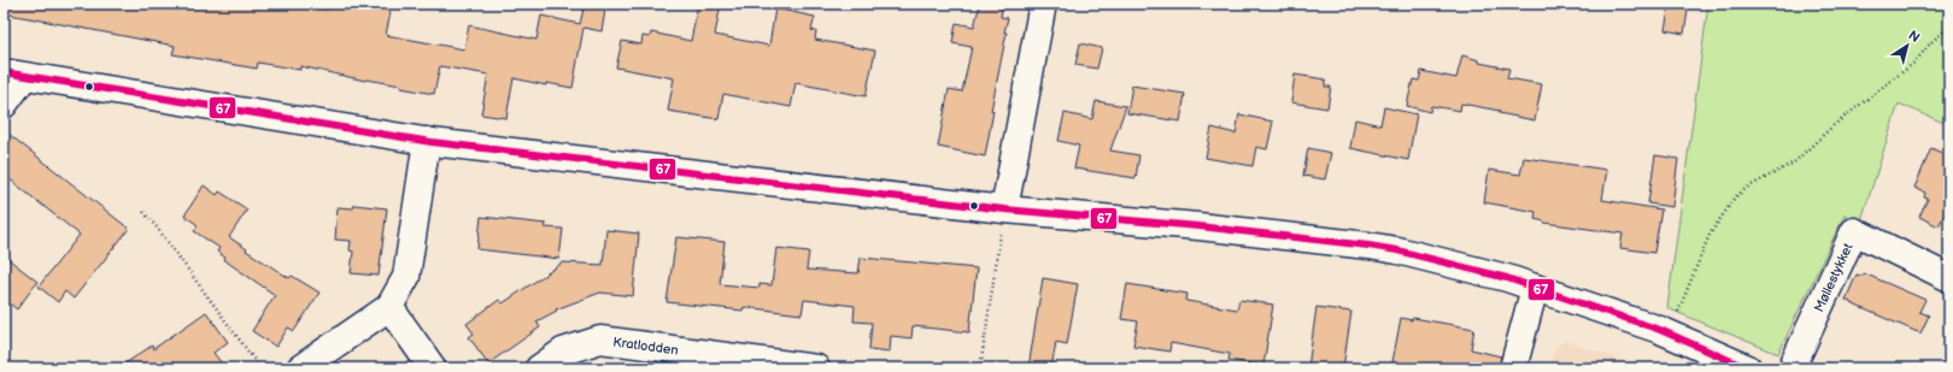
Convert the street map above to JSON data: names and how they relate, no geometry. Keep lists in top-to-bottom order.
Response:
{
  "streets": {
    "street": ["Møllestykket", "Kratlodden"]
  },
  "lines": ["transit line 67"],
  "north": "top right"
}
